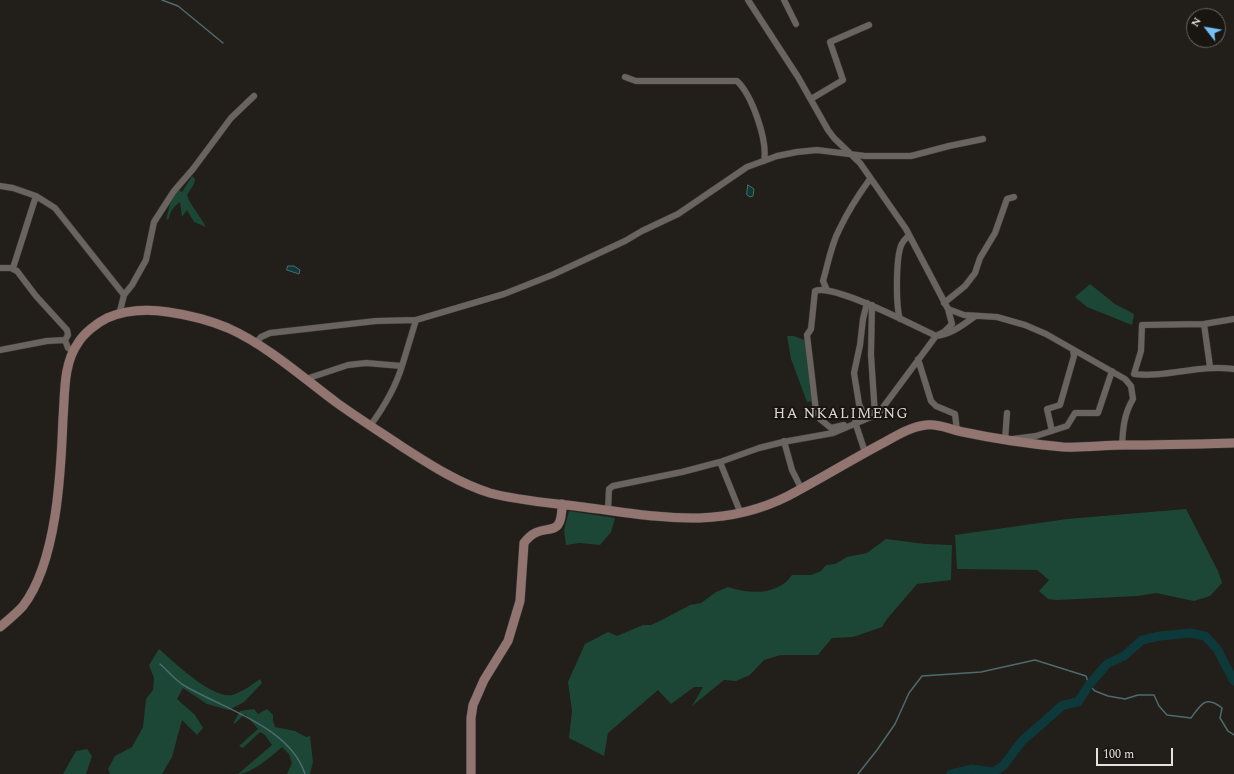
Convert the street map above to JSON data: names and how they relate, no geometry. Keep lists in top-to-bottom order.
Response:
{
  "districts": ["HA NKALIMENG"],
  "scale_bar": "100 m",
  "north": "top left"
}
